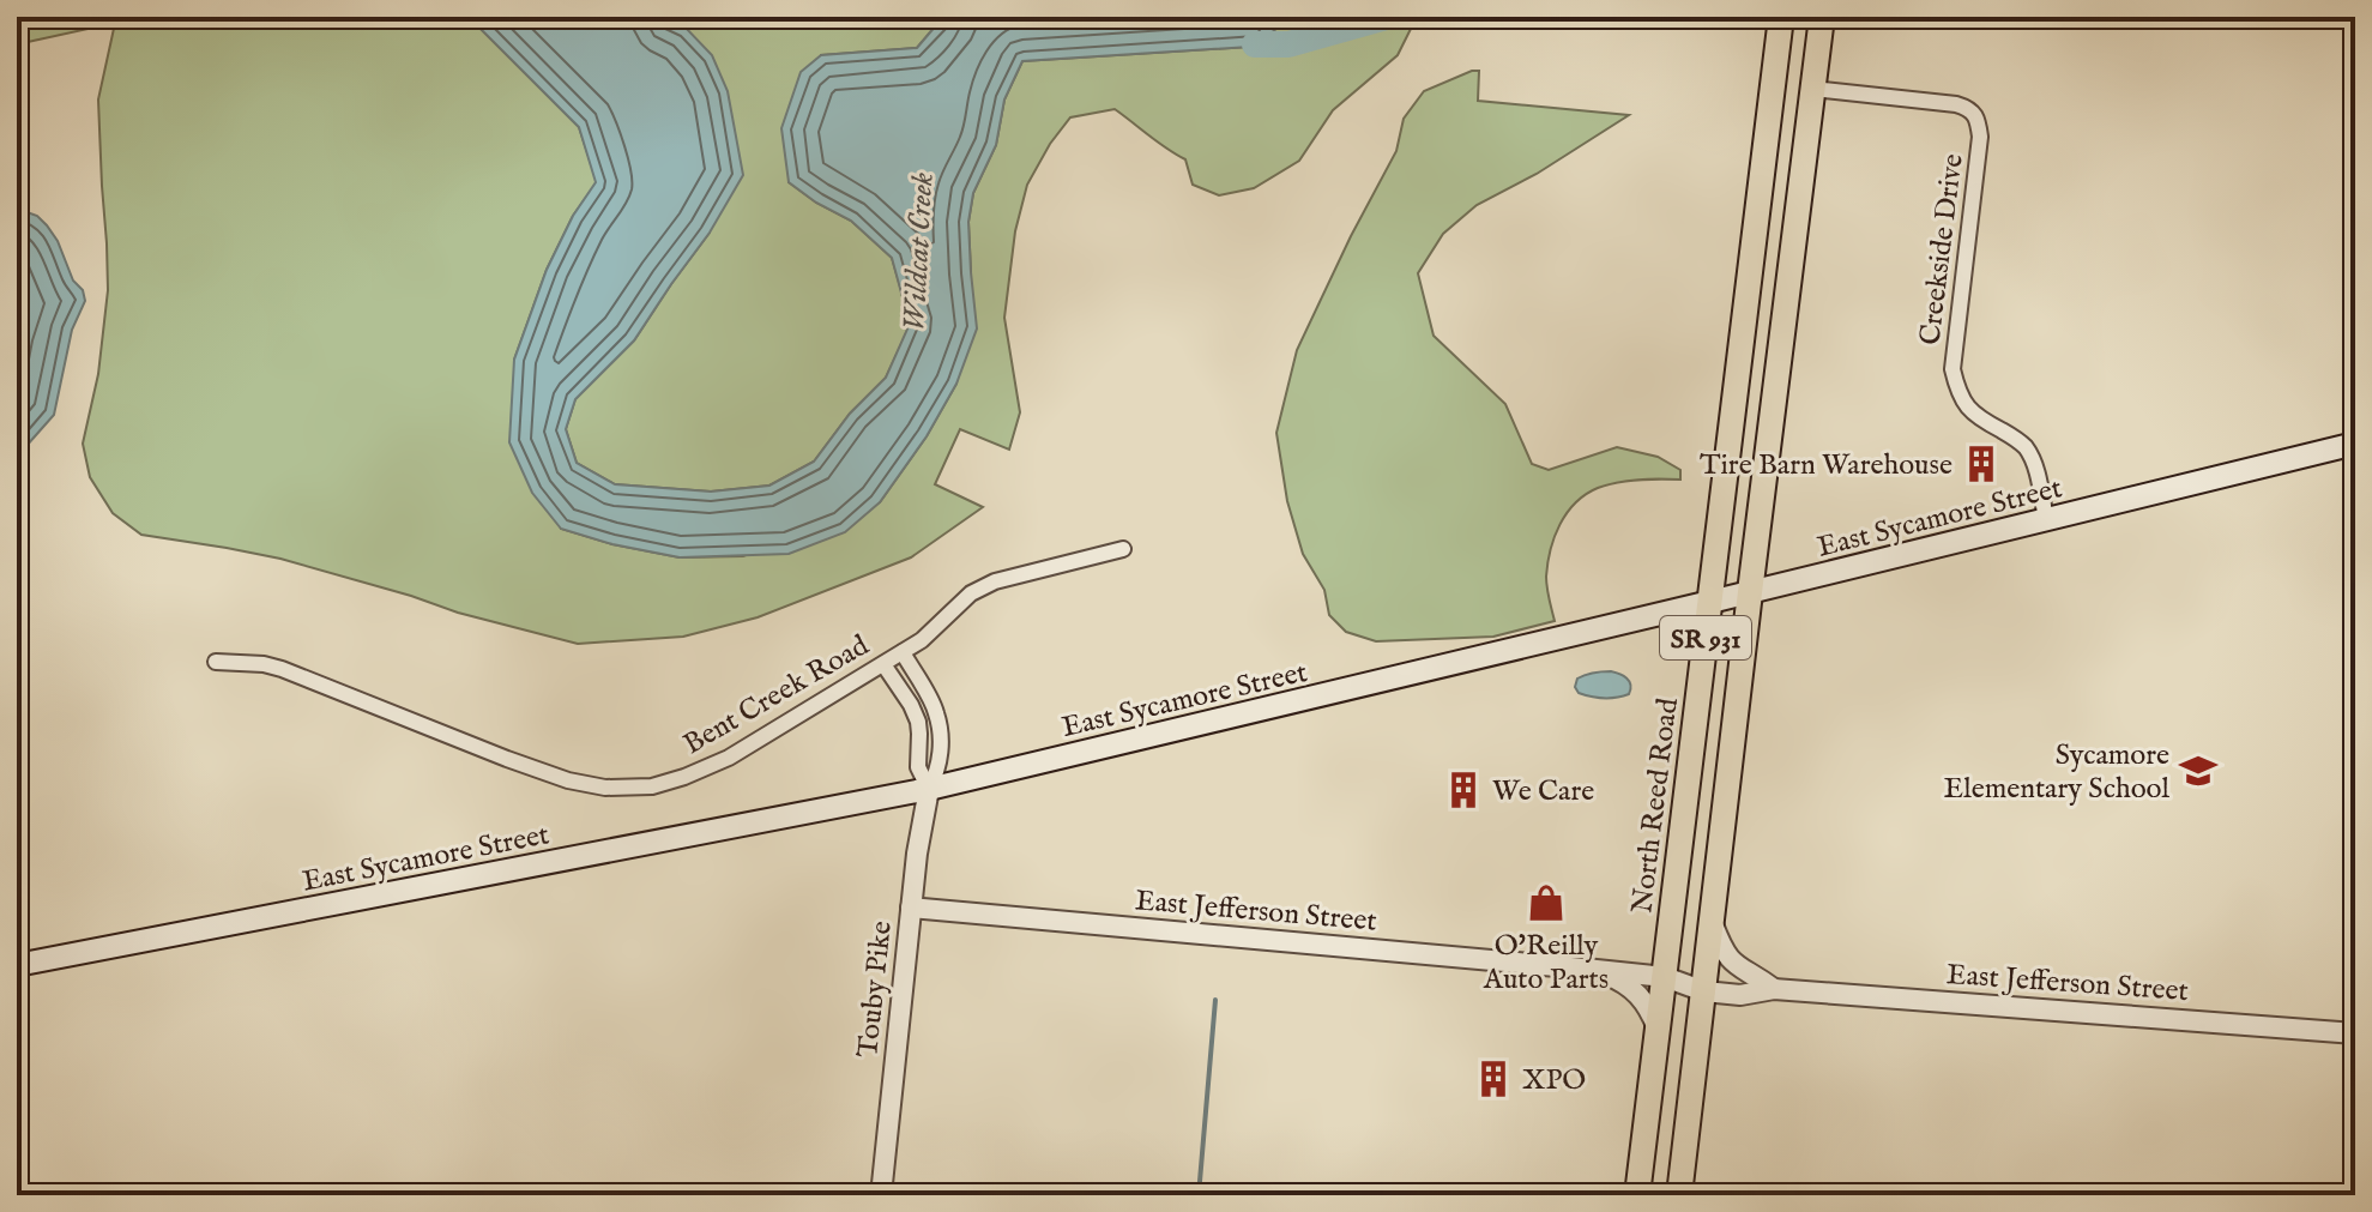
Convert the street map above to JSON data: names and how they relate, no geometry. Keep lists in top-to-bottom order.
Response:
{
  "streets": {
    "main road": ["East Sycamore Street", "SR 931", "North Reed Road"],
    "street": [
      "Creekside Drive",
      "Bent Creek Road",
      "East Jefferson Street",
      "Touby Pike"
    ]
  },
  "crossings": [
    ["Creekside Drive", "East Sycamore Street"],
    ["Creekside Drive", "SR 931"],
    ["East Sycamore Street", "SR 931"],
    ["East Sycamore Street", "North Reed Road"],
    ["East Sycamore Street", "Touby Pike"],
    ["SR 931", "East Jefferson Street"],
    ["Bent Creek Road", "Touby Pike"],
    ["North Reed Road", "East Jefferson Street"],
    ["East Jefferson Street", "Touby Pike"]
  ],
  "water": ["Wildcat Creek"],
  "places": {
    "building": ["Tire Barn Warehouse", "We Care", "XPO"],
    "school or university": ["Sycamore Elementary School"],
    "shop": ["O'Reilly Auto Parts"]
  }
}
